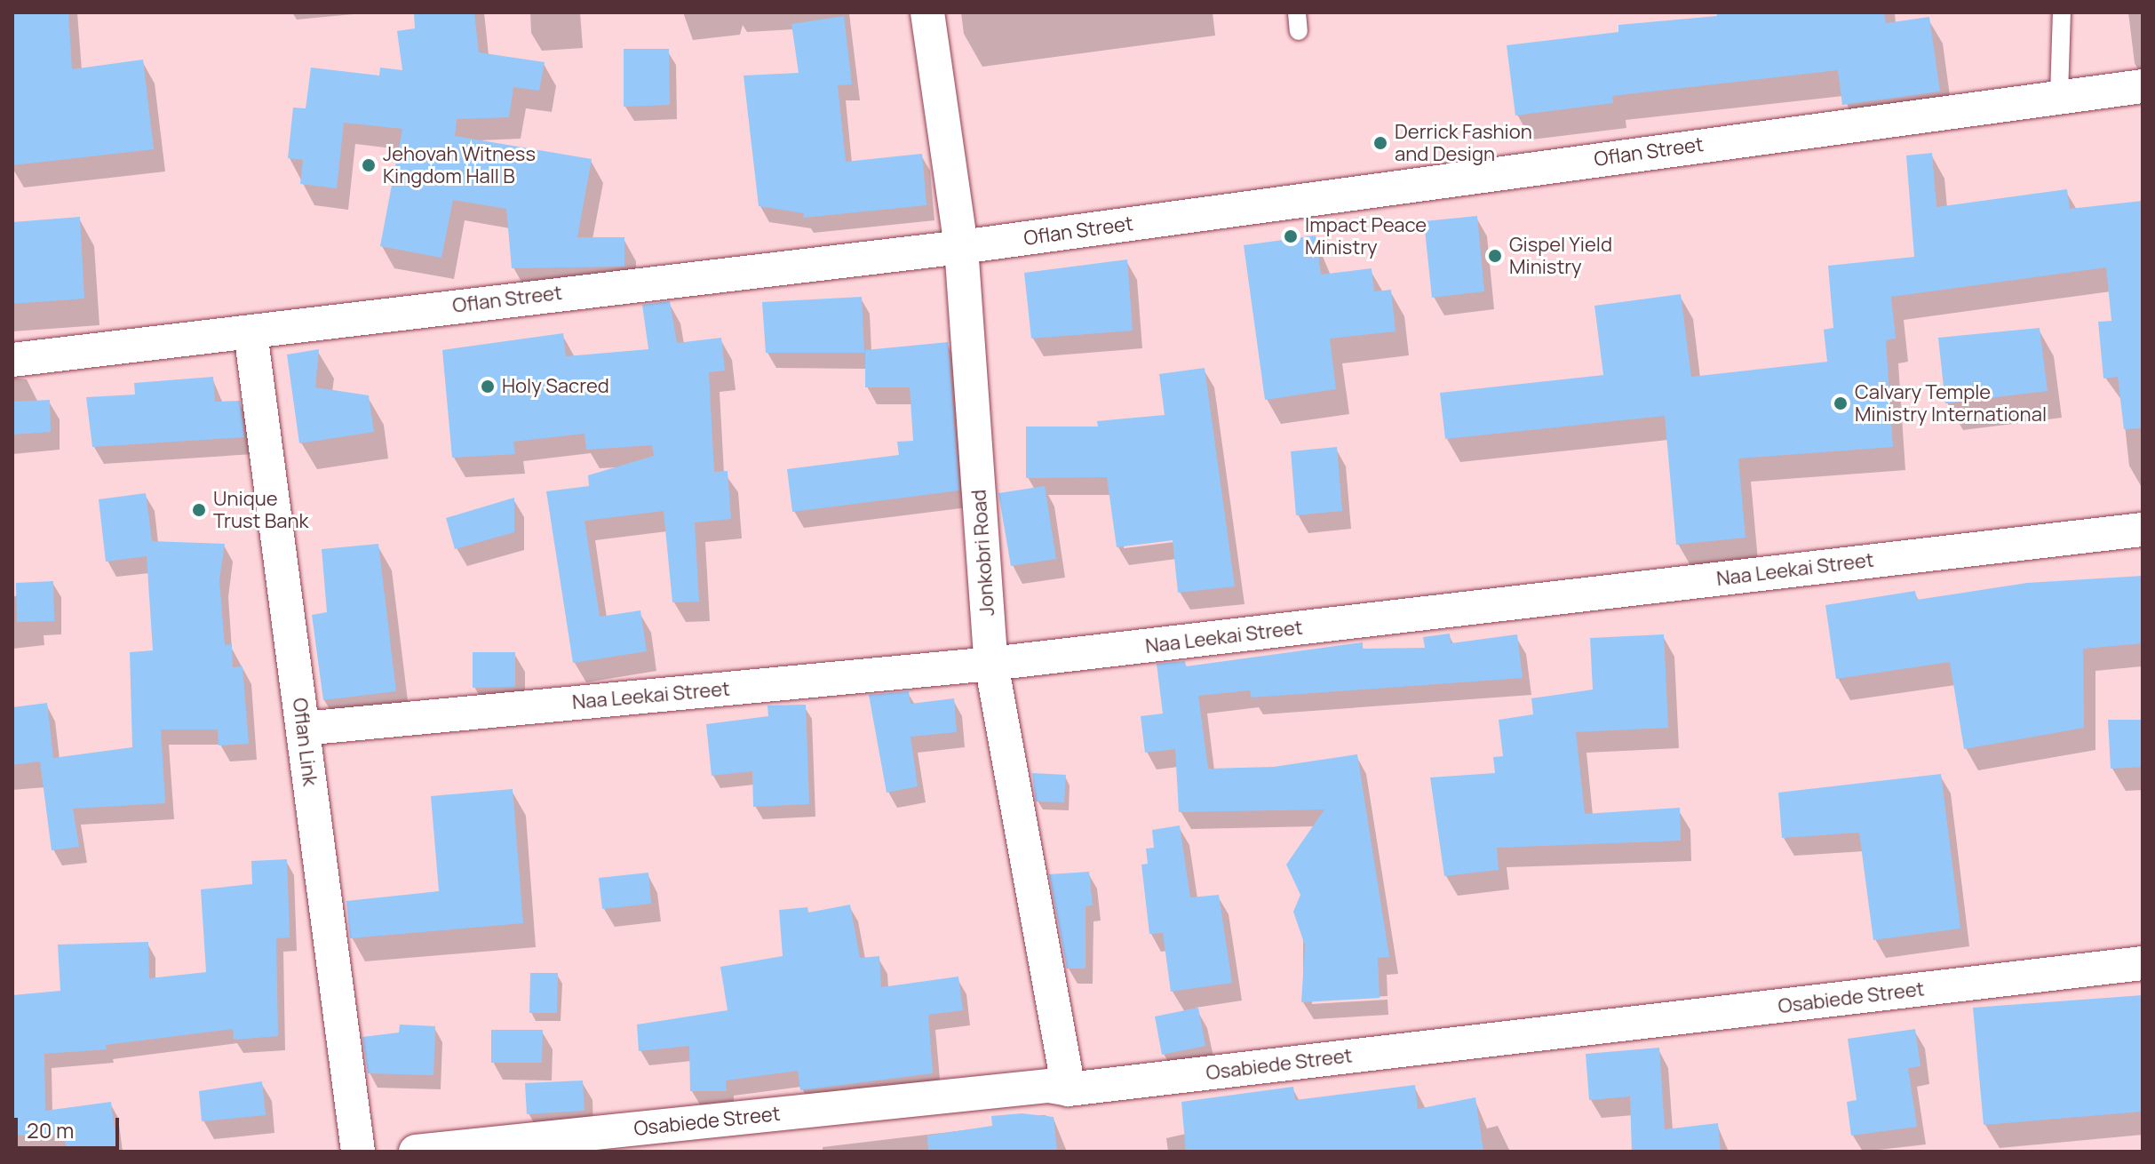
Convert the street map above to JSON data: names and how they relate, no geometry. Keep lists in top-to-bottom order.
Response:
{
  "streets": {
    "street": [
      "Oflan Street",
      "Jonkobri Road",
      "Naa Leekai Street",
      "Oflan Link",
      "Osabiede Street"
    ]
  },
  "crossings": [
    ["Oflan Street", "Jonkobri Road"],
    ["Oflan Street", "Oflan Link"],
    ["Jonkobri Road", "Naa Leekai Street"],
    ["Jonkobri Road", "Osabiede Street"],
    ["Naa Leekai Street", "Oflan Link"]
  ],
  "places": [
    "Derrick Fashion and Design",
    "Jehovah Witness Kingdom Hall B",
    "Impact Peace Ministry",
    "Gispel Yield Ministry",
    "Holy Sacred",
    "Calvary Temple Ministry International",
    "Unique Trust Bank"
  ],
  "scale_bar": "20 m"
}
